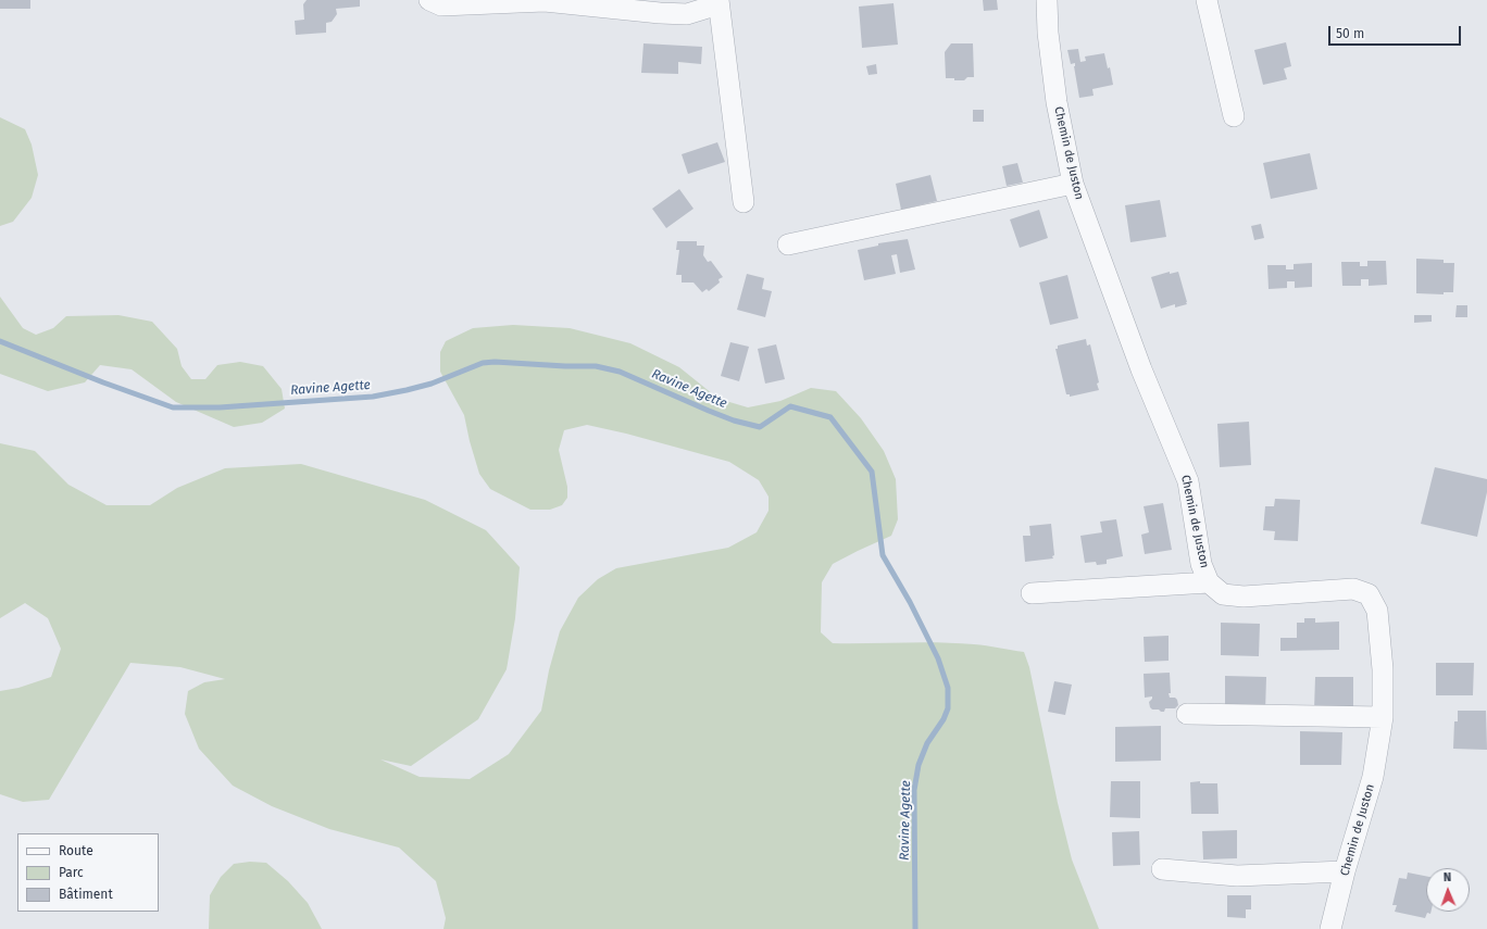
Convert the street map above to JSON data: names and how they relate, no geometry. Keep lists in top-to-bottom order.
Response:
{
  "streets": {
    "street": ["Chemin de Juston"]
  },
  "water": ["Ravine Agette"],
  "legend": ["Route", "Parc", "Bâtiment"],
  "scale_bar": "50 m",
  "north": "top"
}
